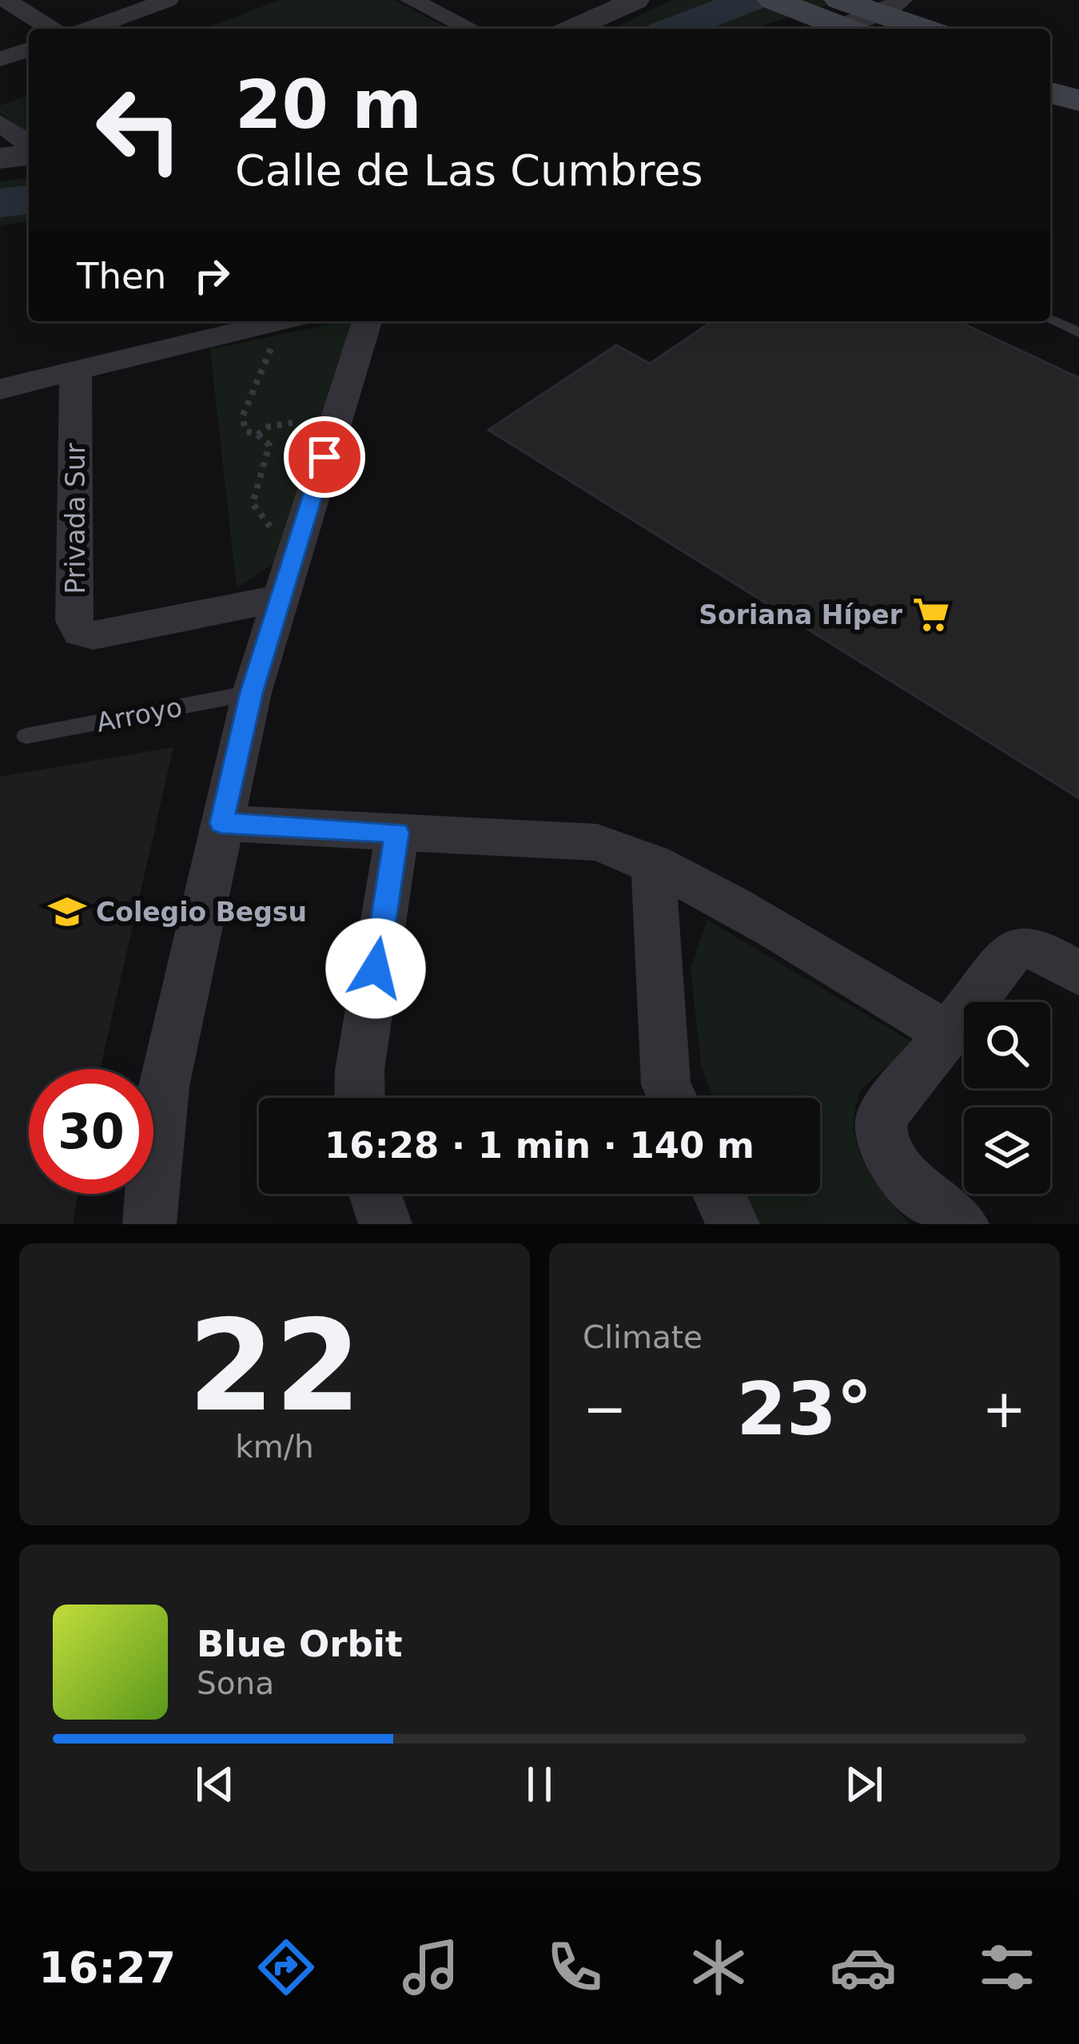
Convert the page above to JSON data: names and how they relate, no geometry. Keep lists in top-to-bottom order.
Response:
{
  "streets": {
    "street": ["Privada Sur"],
    "lane": ["Arroyo"]
  },
  "places": {
    "supermarket": ["Soriana Híper"],
    "school or university": ["Colegio Begsu"]
  },
  "page": {
    "turn": ["20 m", "Calle de Las Cumbres"],
    "then": "Then",
    "limit": "30",
    "trip": "16:28 · 1 min · 140 m",
    "tile": [
      ["22", "km/h"],
      "Climate"
    ],
    "heat": ["−", "23°", "+"],
    "song": ["Blue Orbit", "Sona"],
    "tabs": "16:27"
  }
}
